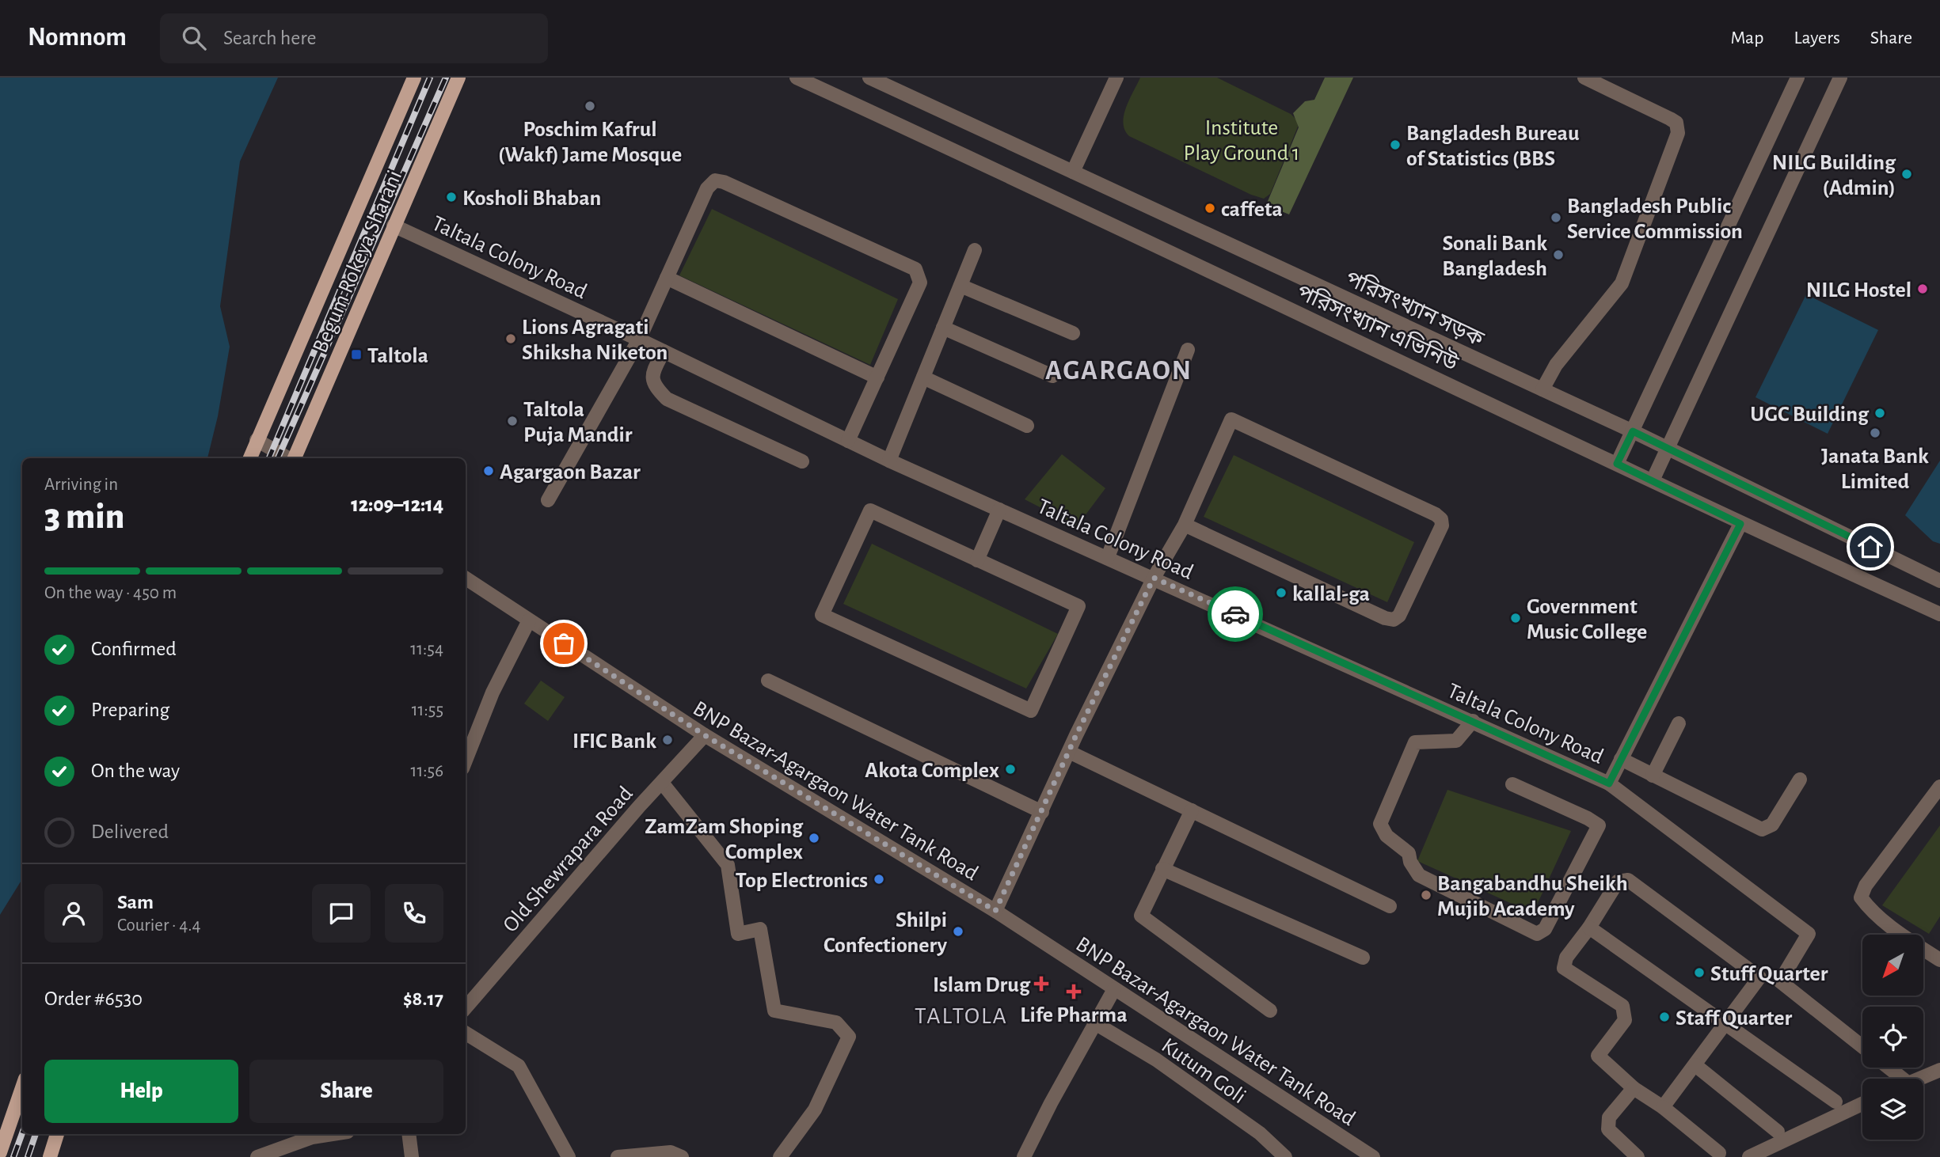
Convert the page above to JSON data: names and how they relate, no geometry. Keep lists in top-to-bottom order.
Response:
{
  "streets": {
    "main road": ["Begum Rokeya Sharani"],
    "street": [
      "Taltala Colony Road",
      "পরিসংখ্যান সড়ক",
      "পরিসংখ্যান এভিনিউ",
      "BNP Bazar-Agargaon Water Tank Road",
      "Old Shewrapara Road",
      "Kutum Goli"
    ]
  },
  "crossings": [
    ["Taltala Colony Road", "Begum Rokeya Sharani"],
    ["BNP Bazar-Agargaon Water Tank Road", "Old Shewrapara Road"]
  ],
  "districts": ["AGARGAON", "TALTOLA"],
  "parks": ["Institute Play Ground 1"],
  "places": {
    "other": [
      "Poschim Kafrul (Wakf) Jame Mosque",
      "Bangladesh Bureau of Statistics (BBS",
      "NILG Building (Admin)",
      "Kosholi Bhaban",
      "caffeta",
      "Bangladesh Public Service Commission",
      "Sonali Bank Bangladesh",
      "NILG Hostel",
      "Lions Agragati Shiksha Niketon",
      "UGC Building",
      "Taltola Puja Mandir",
      "Janata Bank Limited",
      "Agargaon Bazar",
      "kallal-ga",
      "Government Music College",
      "IFIC Bank",
      "Akota Complex",
      "ZamZam Shoping Complex",
      "Top Electronics",
      "Bangabandhu Sheikh Mujib Academy",
      "Shilpi Confectionery",
      "Stuff Quarter",
      "Staff Quarter"
    ],
    "transit": ["Taltola"],
    "health": ["Islam Drug", "Life Pharma"]
  },
  "north": "bottom left",
  "page": {
    "header": "Nomnom",
    "search": "Search here",
    "nav": ["Map", "Layers", "Share"],
    "heading": ["3 min", "Arriving in", "12:09–12:14"],
    "panel": [
      "Sam",
      "Courier · 4.4",
      "Order #6530",
      "$8.17"
    ],
    "bar": "On the way · 450 m",
    "list": [
      ["Confirmed", "11:54"],
      ["Preparing", "11:55"],
      ["On the way", "11:56"],
      "Delivered"
    ],
    "buttons": ["Help", "Share"]
  }
}
